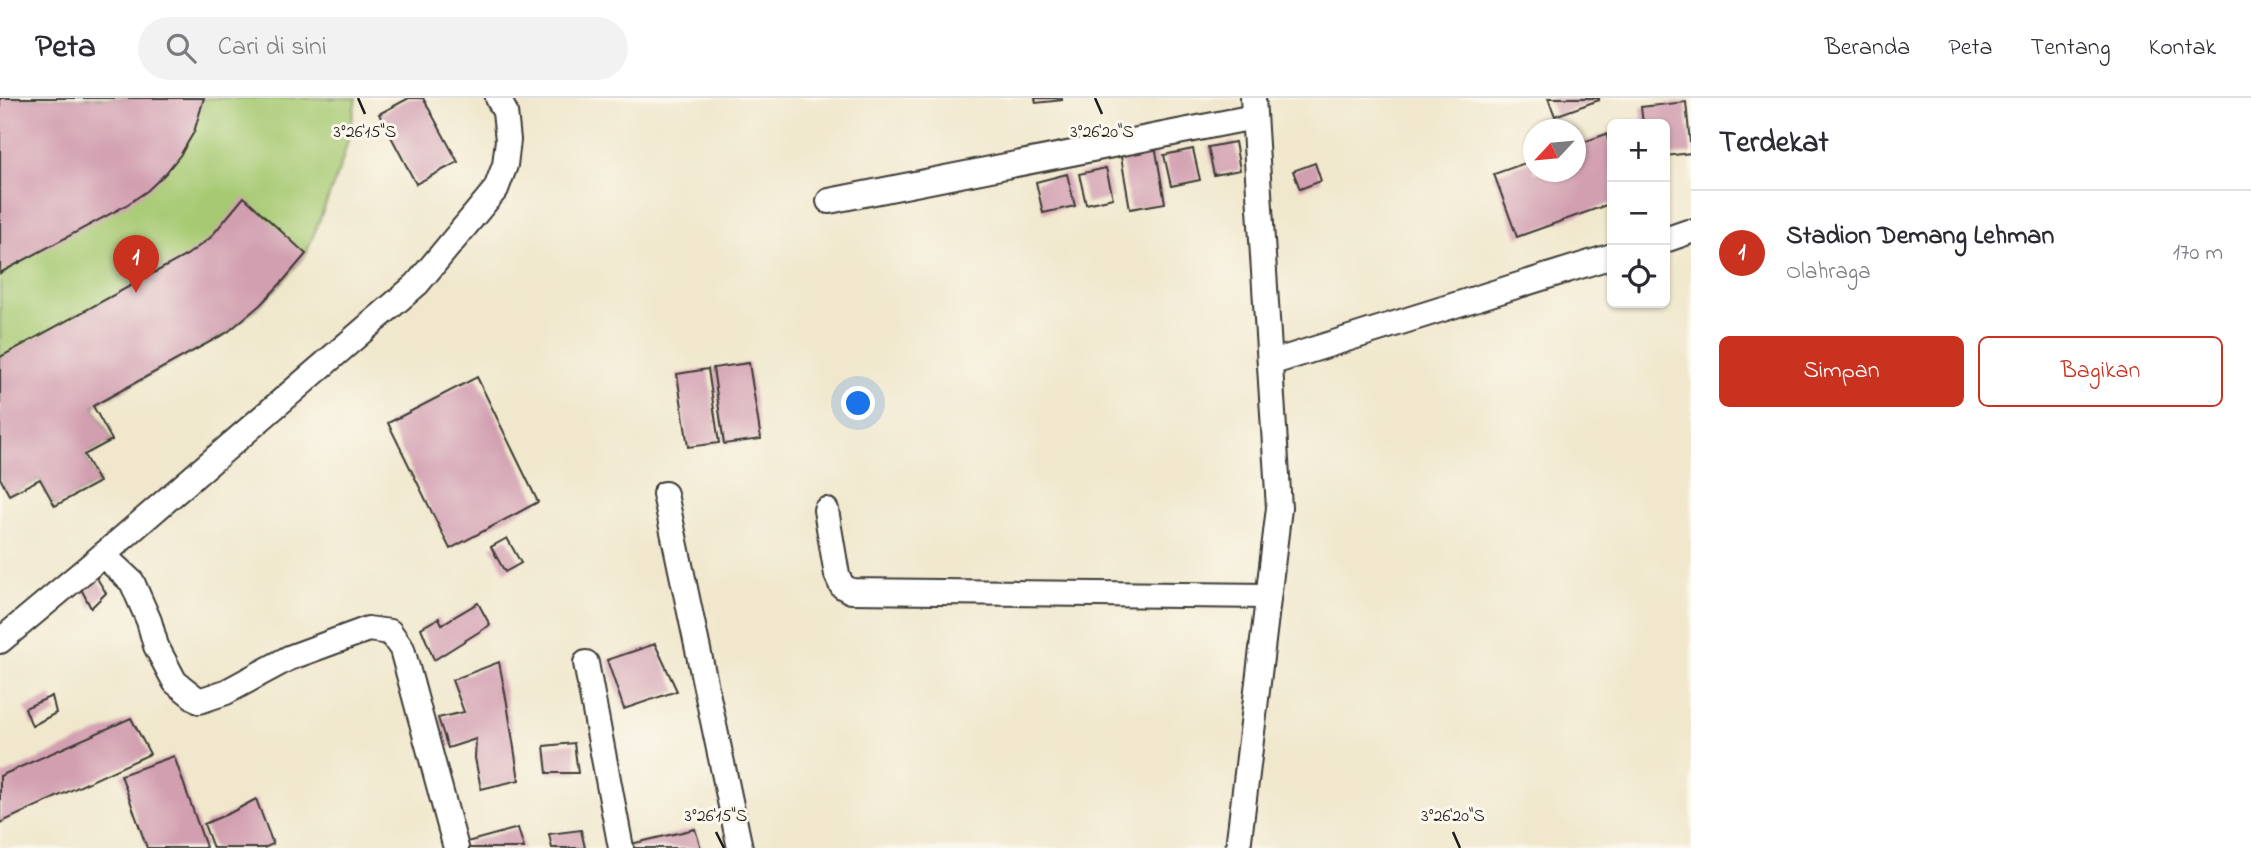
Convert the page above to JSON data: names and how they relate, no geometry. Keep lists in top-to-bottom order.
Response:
{
  "north": "bottom left",
  "page": {
    "header": "Peta",
    "search": "Cari di sini",
    "nav": [
      "Beranda",
      "Peta",
      "Tentang",
      "Kontak"
    ],
    "heading": "Terdekat",
    "map_buttons": ["+", "−"],
    "list": [
      {
        "mark": "1",
        "name": "Stadion Demang Lehman",
        "note": "Olahraga",
        "value": "170 m"
      }
    ],
    "pins": "1",
    "buttons": ["Simpan", "Bagikan"]
  },
  "coordinates": ["3°26'15\"S", "3°26'20\"S"]
}
